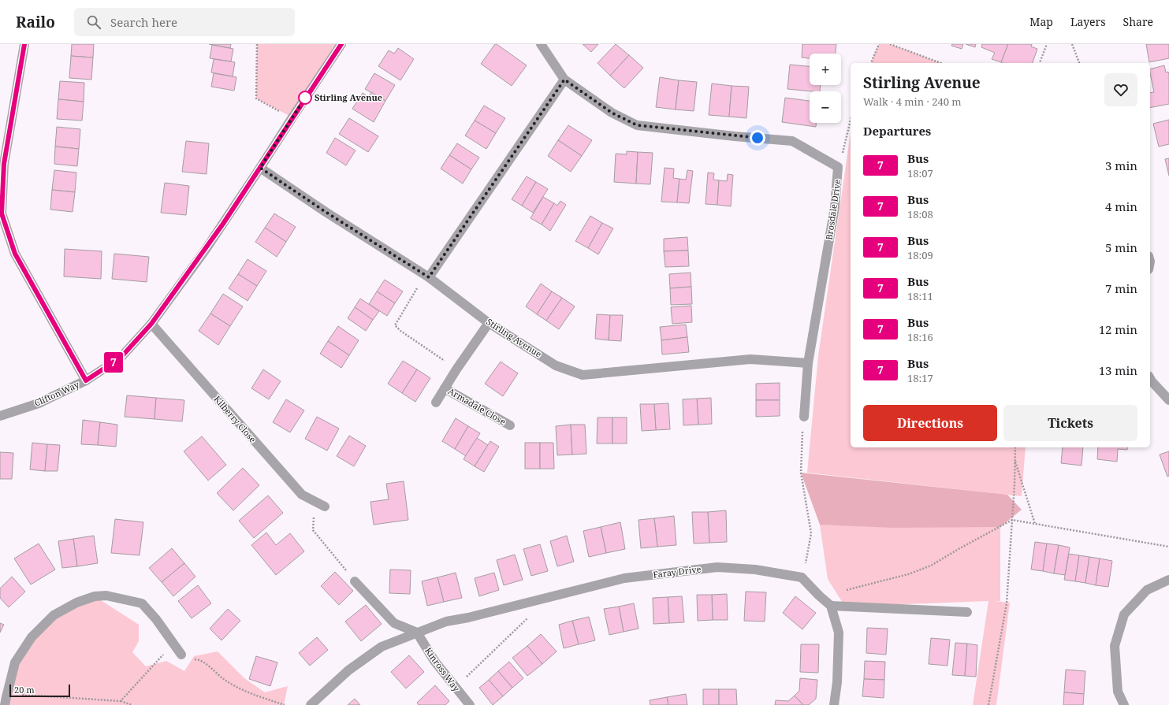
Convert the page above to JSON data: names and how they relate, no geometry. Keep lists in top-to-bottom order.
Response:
{
  "streets": {
    "street": [
      "Brosdale Drive",
      "Stirling Avenue",
      "Clifton Way",
      "Armadale Close",
      "Kilberry Close",
      "Faray Drive",
      "Kinross Way"
    ]
  },
  "crossings": [
    ["Brosdale Drive", "Stirling Avenue"],
    ["Stirling Avenue", "Clifton Way"],
    ["Stirling Avenue", "Armadale Close"],
    ["Clifton Way", "Kilberry Close"],
    ["Faray Drive", "Kinross Way"]
  ],
  "places": ["Stirling Avenue"],
  "lines": ["bus line 7"],
  "scale_bar": "20 m",
  "page": {
    "header": "Railo",
    "search": "Search here",
    "nav": ["Map", "Layers", "Share"],
    "on_map": "7",
    "map_buttons": ["+", "−"],
    "heading": [
      ["Stirling Avenue", "Walk · 4 min · 240 m"],
      "Departures"
    ],
    "list": [
      {
        "mark": "7",
        "name": "Bus",
        "note": "18:07",
        "value": "3 min"
      },
      {
        "mark": "7",
        "name": "Bus",
        "note": "18:08",
        "value": "4 min"
      },
      {
        "mark": "7",
        "name": "Bus",
        "note": "18:09",
        "value": "5 min"
      },
      {
        "mark": "7",
        "name": "Bus",
        "note": "18:11",
        "value": "7 min"
      },
      {
        "mark": "7",
        "name": "Bus",
        "note": "18:16",
        "value": "12 min"
      },
      {
        "mark": "7",
        "name": "Bus",
        "note": "18:17",
        "value": "13 min"
      }
    ],
    "buttons": ["Directions", "Tickets"],
    "scale": "20 m"
  }
}
